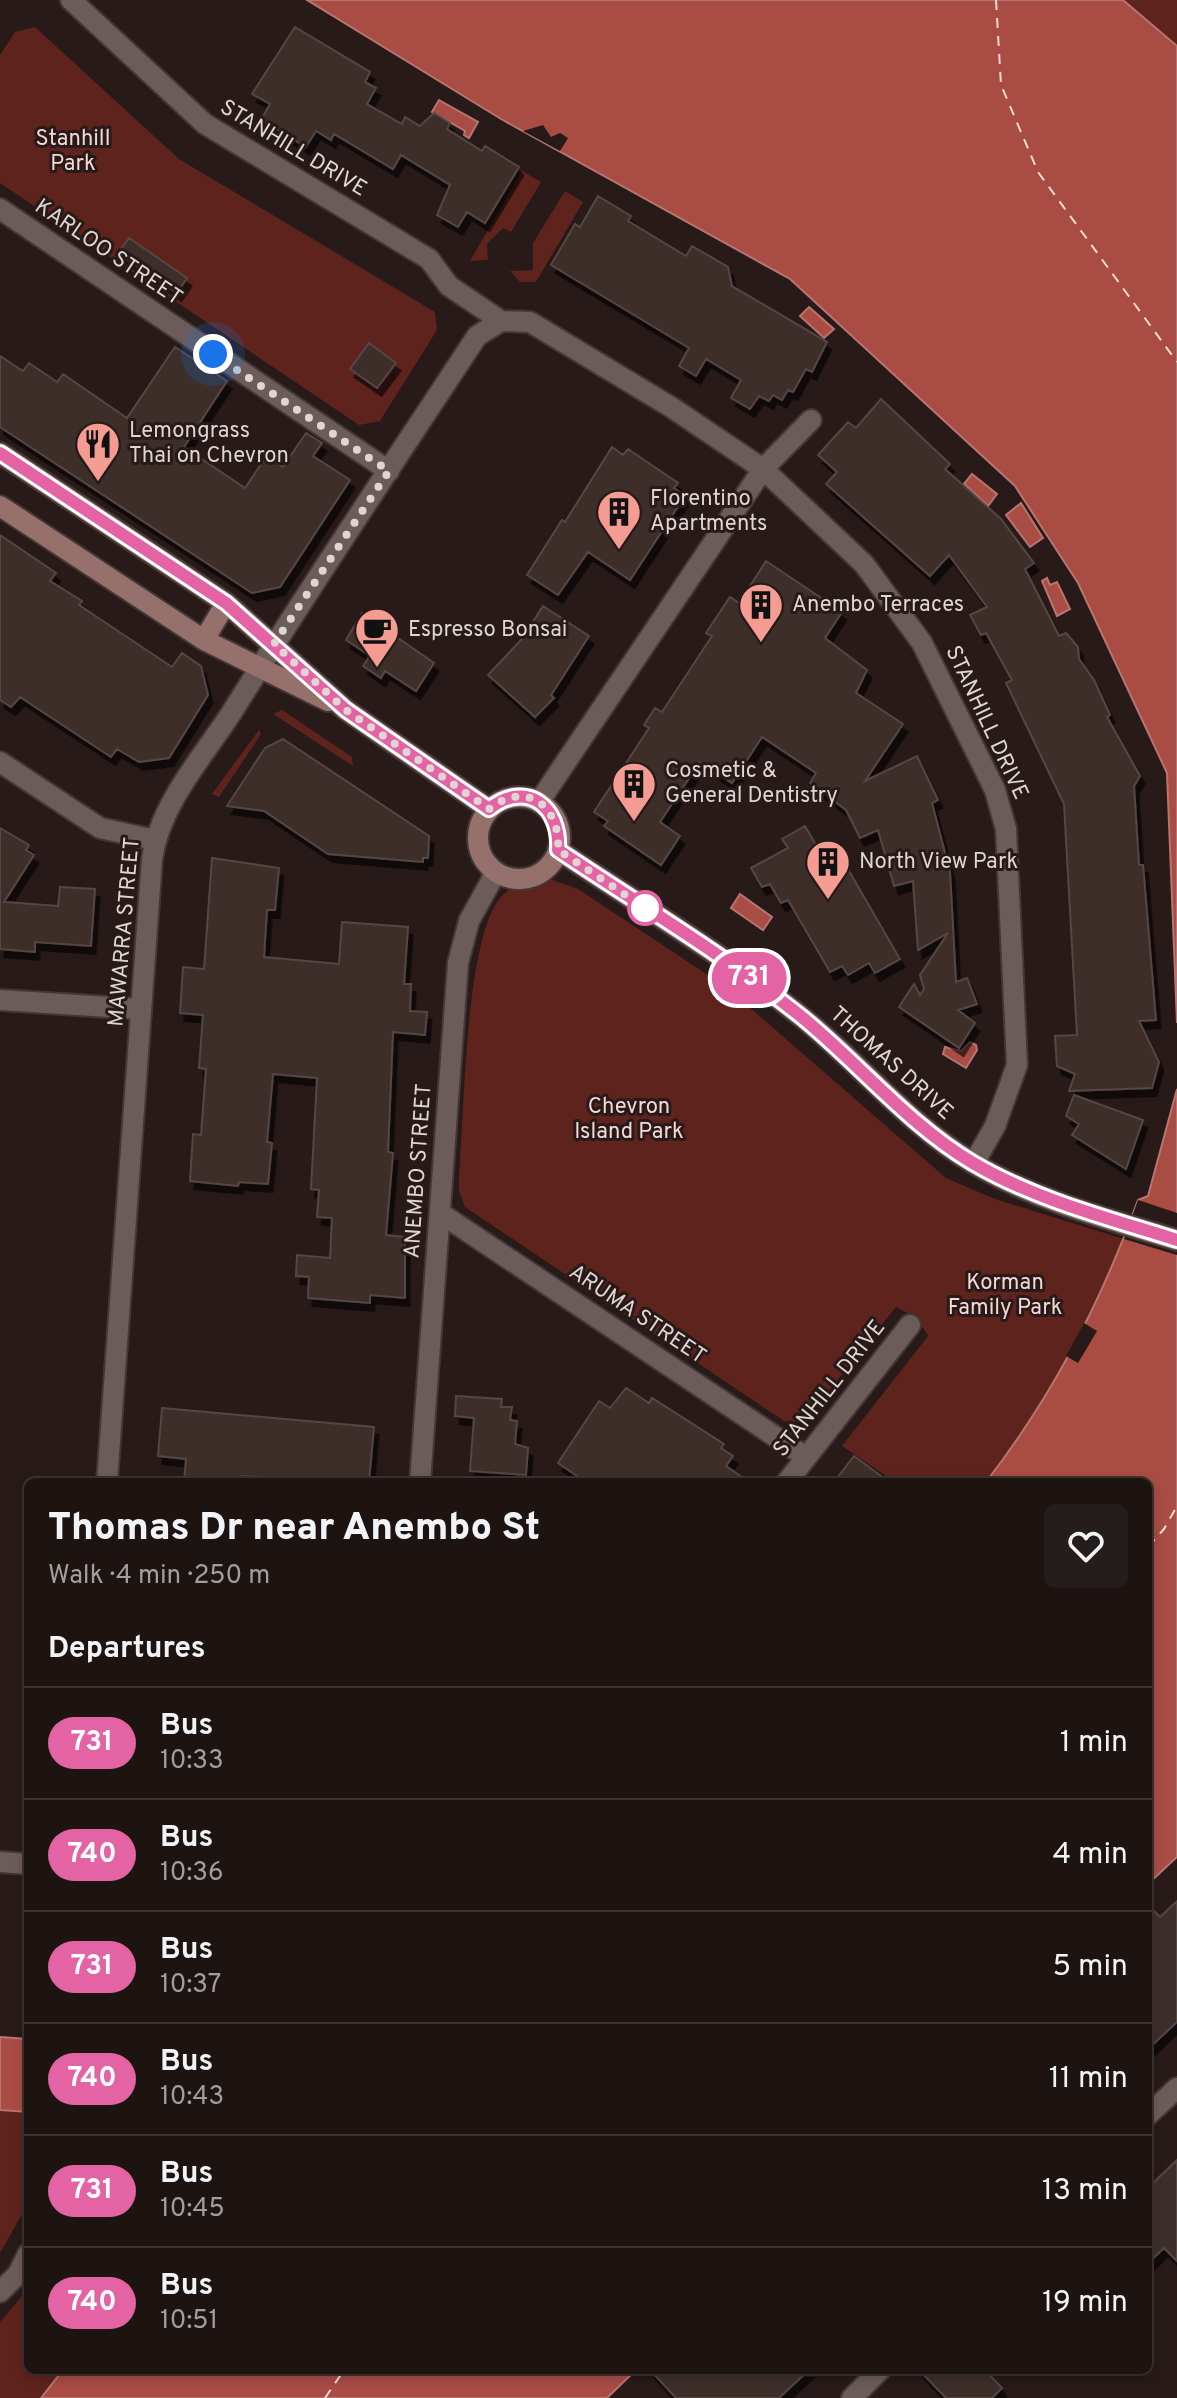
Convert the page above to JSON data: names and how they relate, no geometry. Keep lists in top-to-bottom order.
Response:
{
  "streets": {
    "main road": ["THOMAS DRIVE"],
    "street": [
      "STANHILL DRIVE",
      "KARLOO STREET",
      "MAWARRA STREET",
      "ANEMBO STREET",
      "ARUMA STREET"
    ]
  },
  "crossings": [
    ["STANHILL DRIVE", "MAWARRA STREET"],
    ["STANHILL DRIVE", "THOMAS DRIVE"],
    ["STANHILL DRIVE", "ARUMA STREET"],
    ["KARLOO STREET", "MAWARRA STREET"],
    ["THOMAS DRIVE", "ANEMBO STREET"],
    ["ANEMBO STREET", "ARUMA STREET"]
  ],
  "parks": ["Stanhill Park", "Chevron Island Park", "Korman Family Park"],
  "places": {
    "restaurant": ["Lemongrass Thai on Chevron"],
    "building": [
      "Florentino Apartments",
      "Anembo Terraces",
      "Cosmetic & General Dentistry",
      "North View Park"
    ],
    "cafe": ["Espresso Bonsai"]
  },
  "lines": ["bus line 731"],
  "page": {
    "on_map": "731",
    "heading": [
      ["Thomas Dr near Anembo St", "Walk · 4 min · 250 m"],
      "Departures"
    ],
    "list": [
      {
        "mark": "731",
        "name": "Bus",
        "note": "10:33",
        "value": "1 min"
      },
      {
        "mark": "740",
        "name": "Bus",
        "note": "10:36",
        "value": "4 min"
      },
      {
        "mark": "731",
        "name": "Bus",
        "note": "10:37",
        "value": "5 min"
      },
      {
        "mark": "740",
        "name": "Bus",
        "note": "10:43",
        "value": "11 min"
      },
      {
        "mark": "731",
        "name": "Bus",
        "note": "10:45",
        "value": "13 min"
      },
      {
        "mark": "740",
        "name": "Bus",
        "note": "10:51",
        "value": "19 min"
      }
    ]
  }
}
